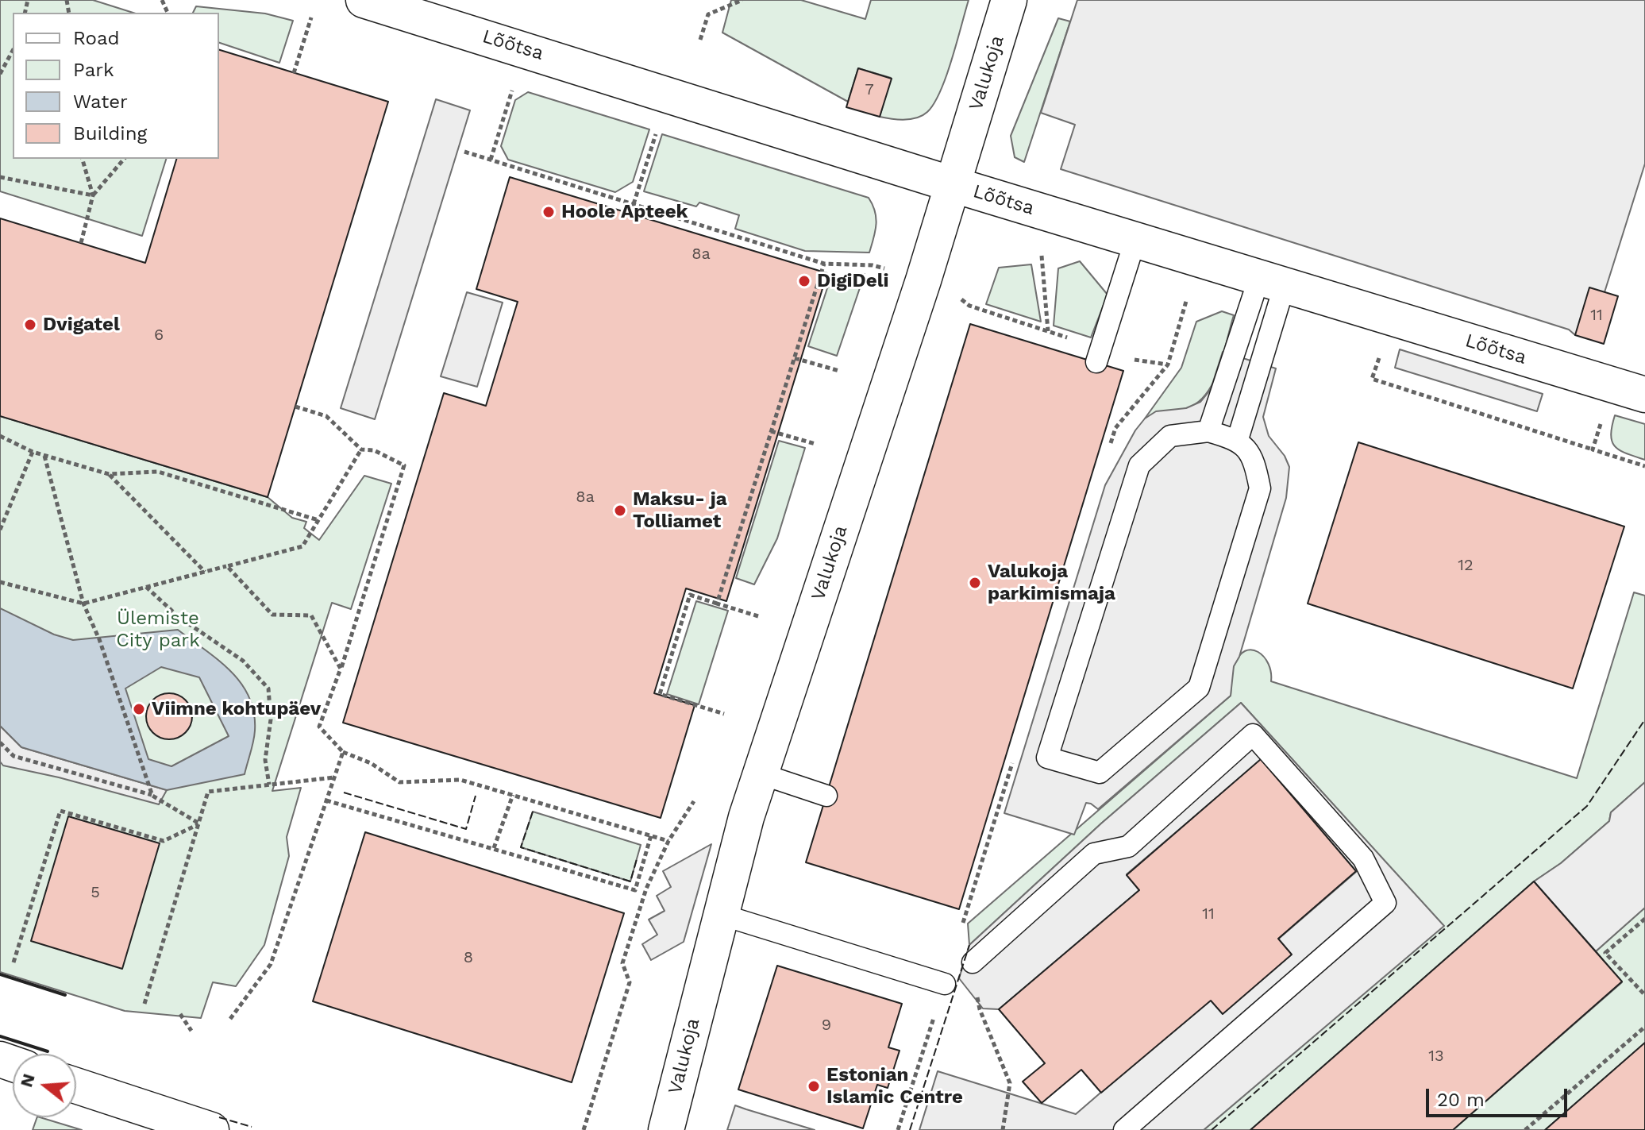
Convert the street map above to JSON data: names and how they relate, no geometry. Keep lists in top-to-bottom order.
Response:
{
  "streets": {
    "street": ["Lõõtsa", "Valukoja"]
  },
  "crossings": [
    ["Lõõtsa", "Valukoja"]
  ],
  "parks": ["Ülemiste City park"],
  "places": [
    "Hoole Apteek",
    "DigiDeli",
    "Dvigatel",
    "Maksu- ja Tolliamet",
    "Valukoja parkimismaja",
    "Viimne kohtupäev",
    "Estonian Islamic Centre"
  ],
  "house_numbers": [
    "7",
    "8a",
    "11",
    "6",
    "8a",
    "12",
    "5",
    "11",
    "8",
    "9",
    "13"
  ],
  "legend": [
    "Road",
    "Park",
    "Water",
    "Building"
  ],
  "scale_bar": "20 m",
  "north": "left"
}
